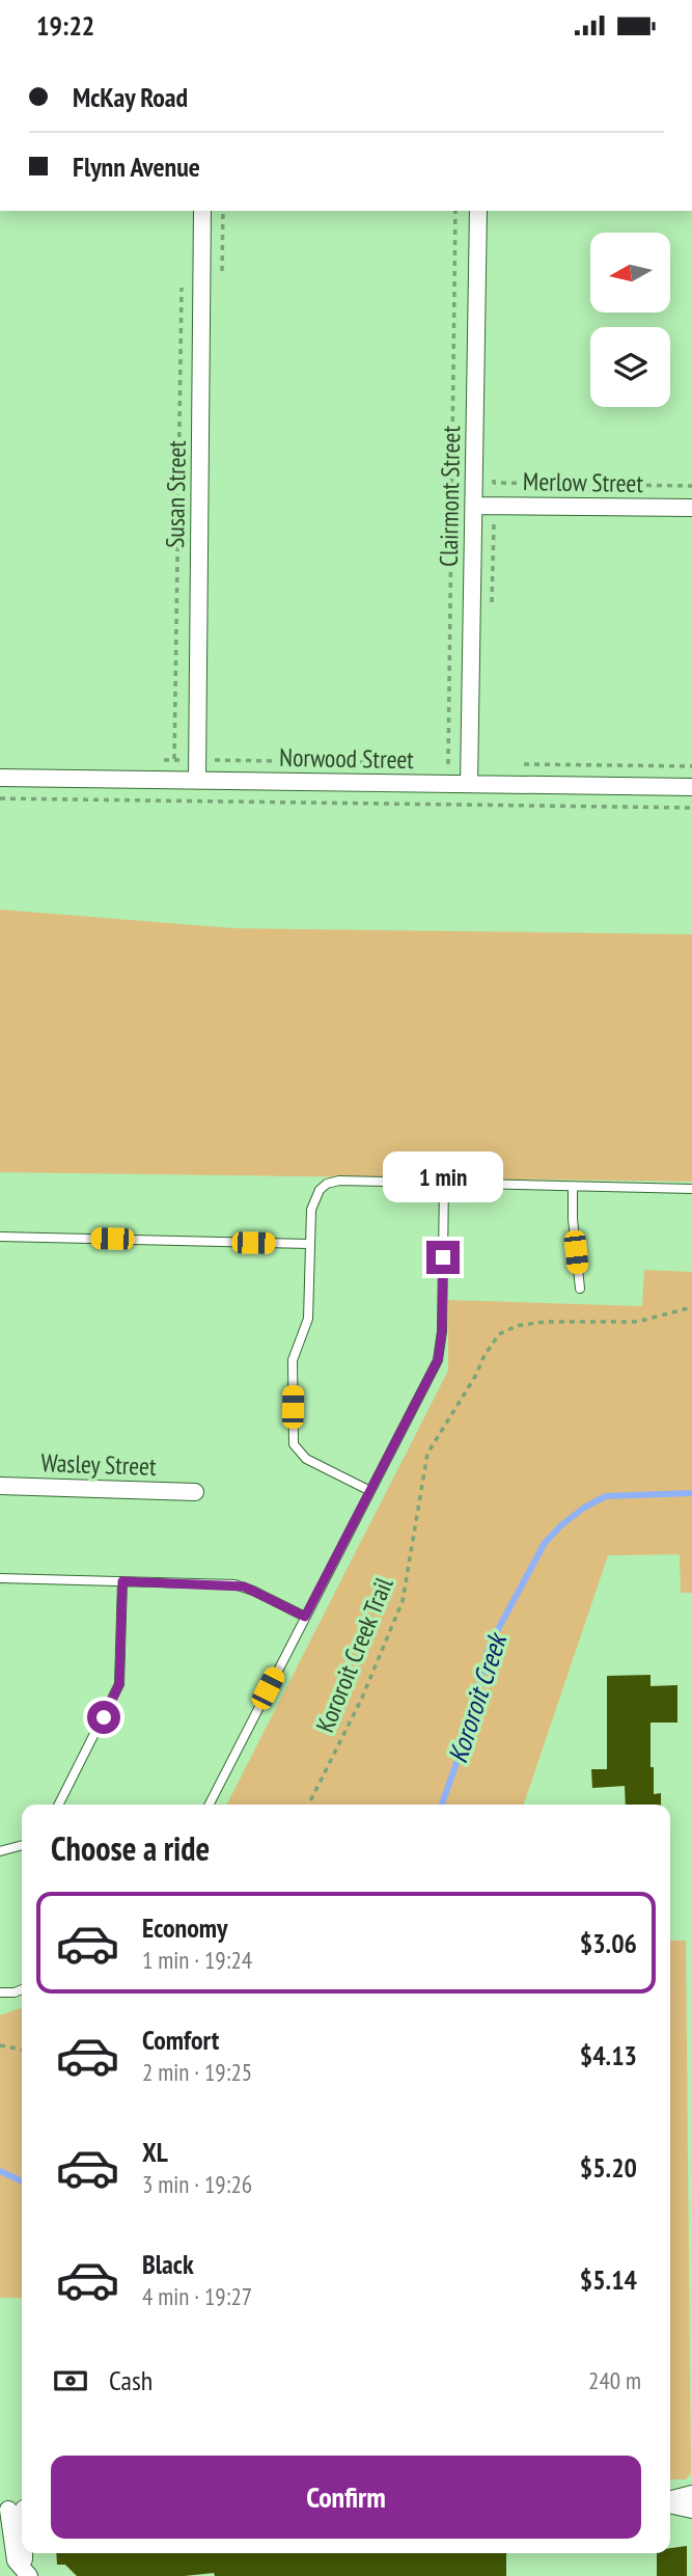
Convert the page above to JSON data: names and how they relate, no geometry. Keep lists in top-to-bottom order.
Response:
{
  "streets": {
    "street": [
      "Merlow Street",
      "Susan Street",
      "Clairmont Street",
      "Norwood Street",
      "Wasley Street"
    ],
    "path": ["Kororoit Creek Trail"]
  },
  "crossings": [
    ["Merlow Street", "Clairmont Street"],
    ["Susan Street", "Norwood Street"],
    ["Clairmont Street", "Norwood Street"]
  ],
  "water": ["Kororoit Creek"],
  "north": "left",
  "page": {
    "status": "19:22",
    "banner": ["McKay Road", "Flynn Avenue"],
    "bubble": "1 min",
    "heading": "Choose a ride",
    "list": [
      {
        "name": "Economy",
        "note": "1 min · 19:24",
        "value": "$3.06"
      },
      {
        "name": "Comfort",
        "note": "2 min · 19:25",
        "value": "$4.13"
      },
      {
        "name": "XL",
        "note": "3 min · 19:26",
        "value": "$5.20"
      },
      {
        "name": "Black",
        "note": "4 min · 19:27",
        "value": "$5.14"
      }
    ],
    "pay": ["Cash", "240 m"],
    "buttons": "Confirm"
  }
}
